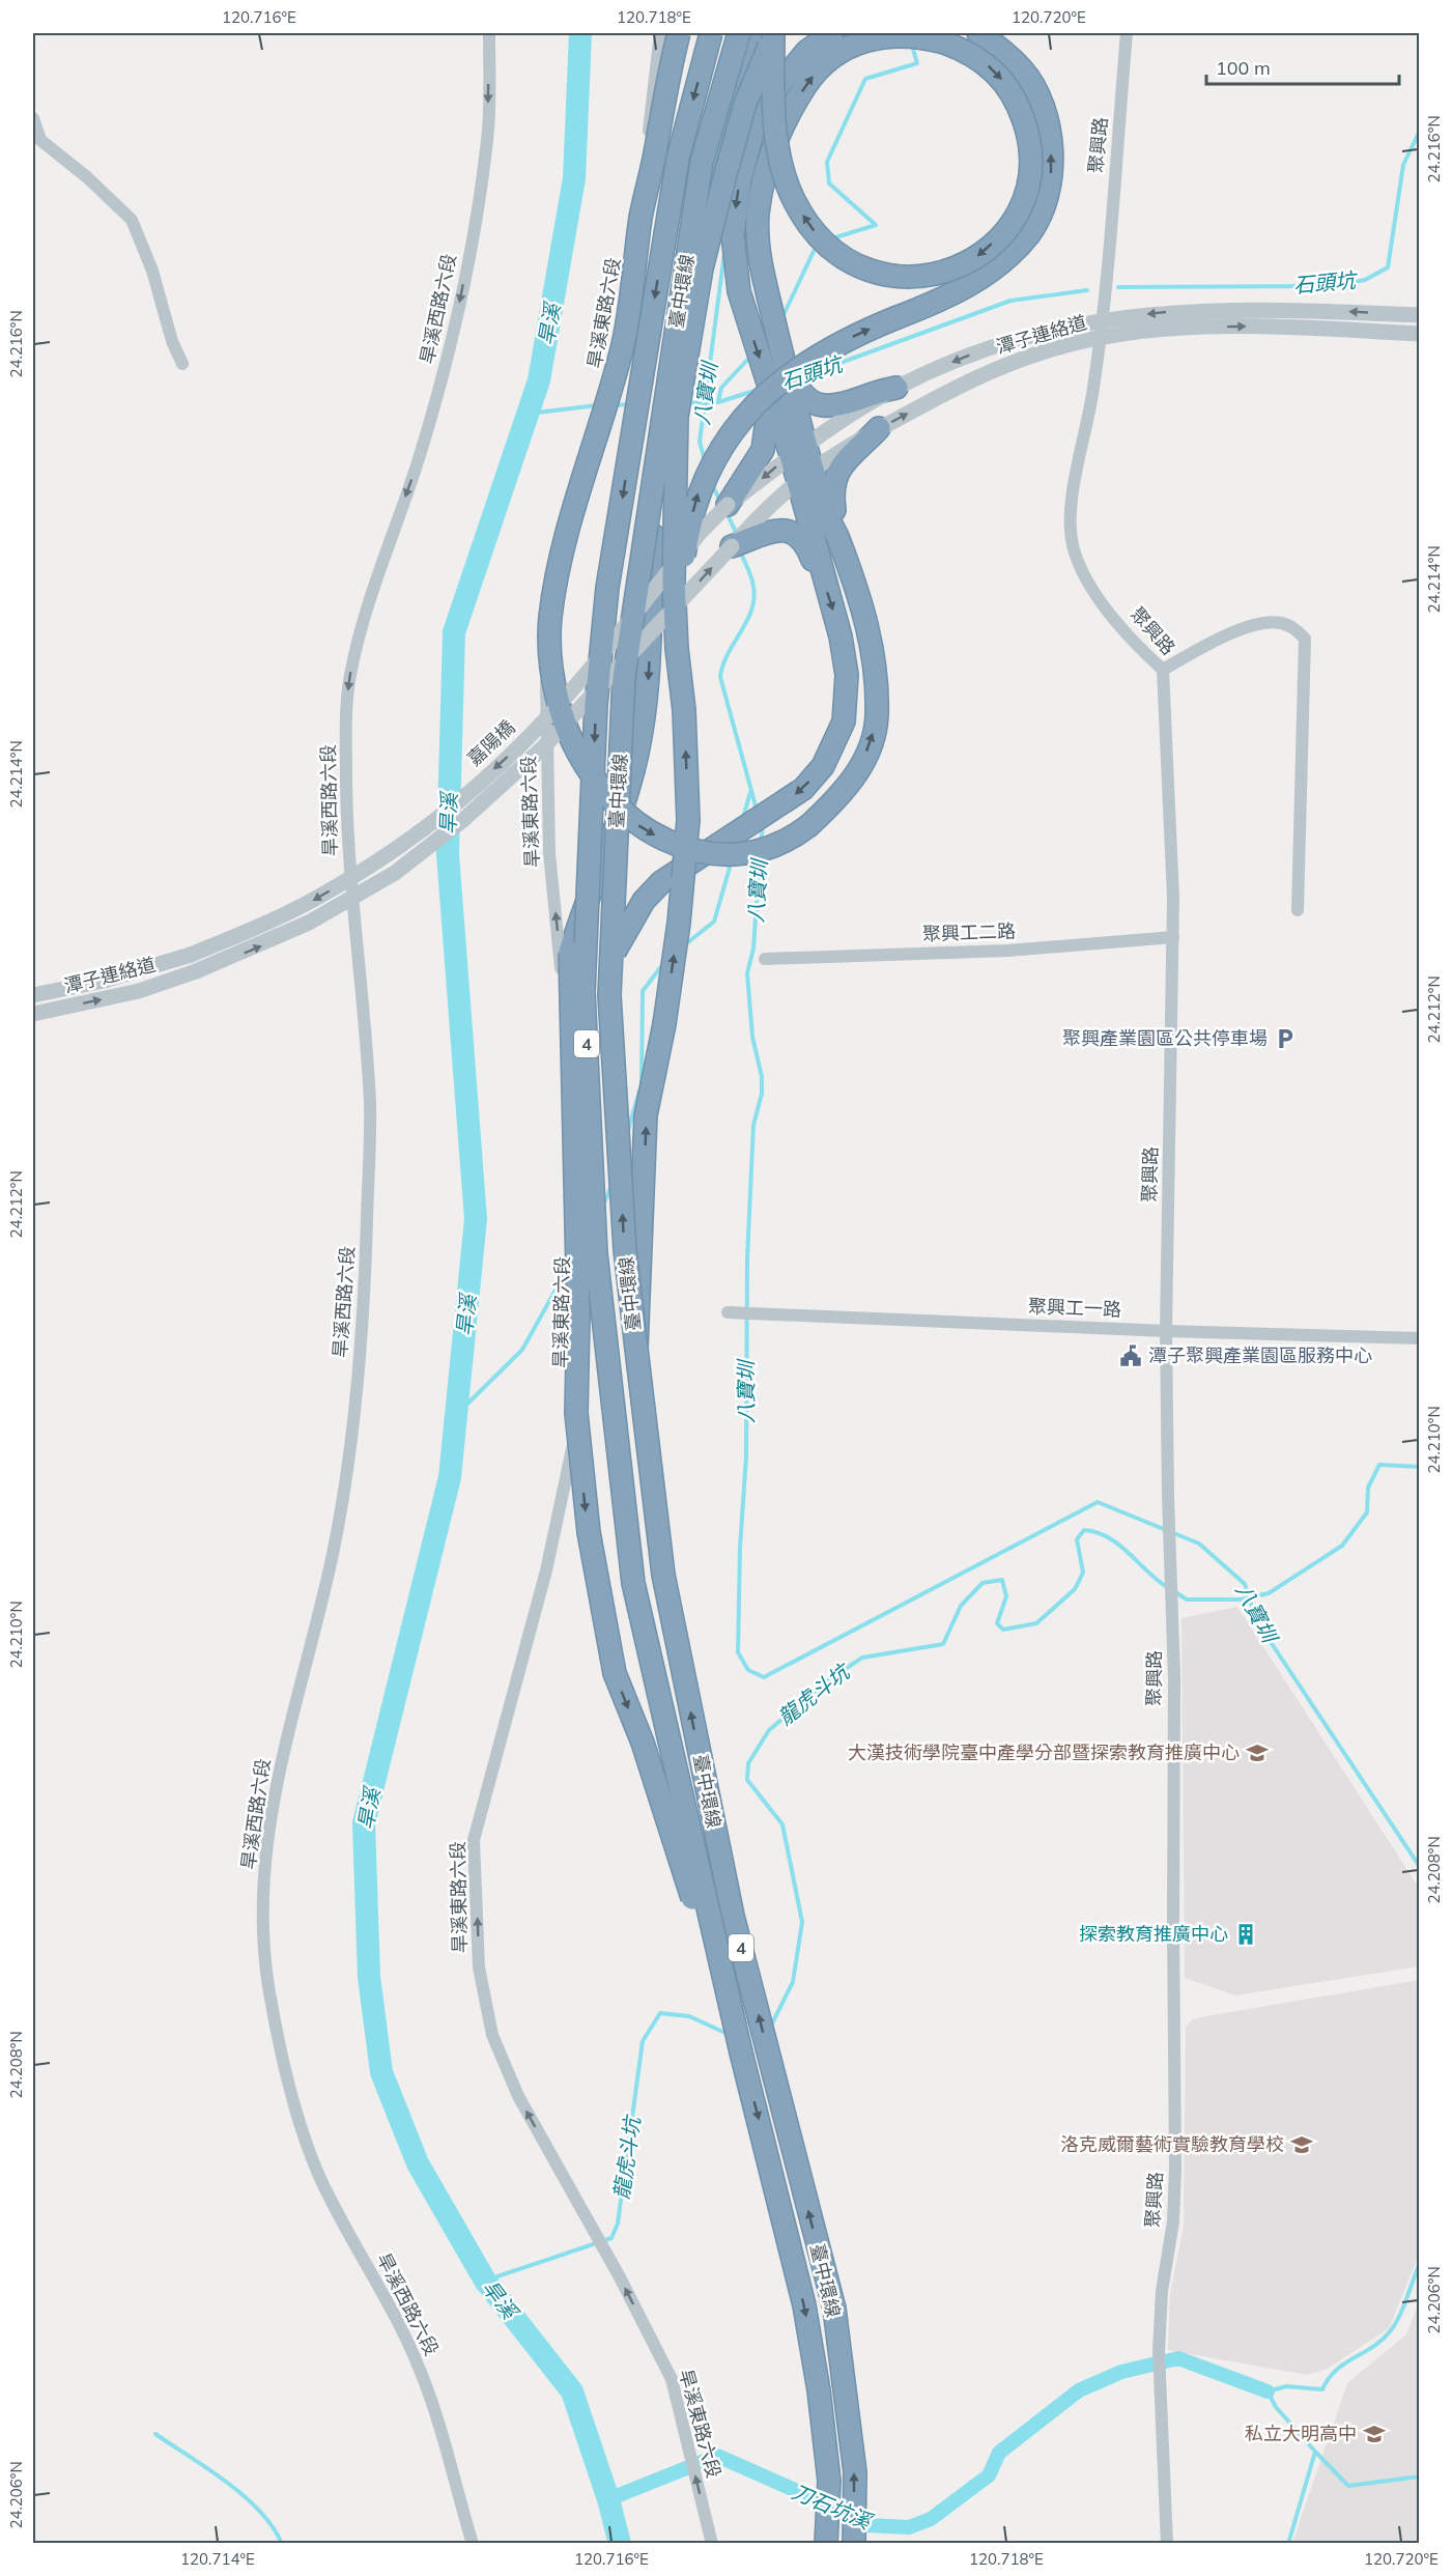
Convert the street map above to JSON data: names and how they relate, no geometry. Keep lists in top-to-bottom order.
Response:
{
  "streets": {
    "highway": ["臺中環線", "4"],
    "street": [
      "聚興路",
      "旱溪西路六段",
      "旱溪東路六段",
      "潭子連絡道",
      "嘉陽橋",
      "聚興工二路",
      "聚興工一路"
    ]
  },
  "crossings": [
    ["聚興路", "潭子連絡道"],
    ["聚興路", "聚興工二路"],
    ["聚興路", "聚興工一路"],
    ["潭子連絡道", "嘉陽橋"]
  ],
  "one_way": ["旱溪西路六段", "旱溪東路六段"],
  "water": [
    "石頭坑",
    "旱溪",
    "八寶圳",
    "龍虎斗坑",
    "刀石坑溪"
  ],
  "places": {
    "parking": ["聚興產業園區公共停車場"],
    "public building": ["潭子聚興產業園區服務中心"],
    "school or university": ["大漢技術學院臺中產學分部暨探索教育推廣中心", "洛克威爾藝術實驗教育學校", "私立大明高中"],
    "building": ["探索教育推廣中心"]
  },
  "scale_bar": "100 m",
  "coordinates": [
    "120.716°E",
    "120.718°E",
    "120.720°E",
    "24.216°N",
    "24.214°N",
    "24.212°N",
    "24.210°N",
    "24.208°N",
    "24.206°N",
    "120.714°E"
  ]
}
